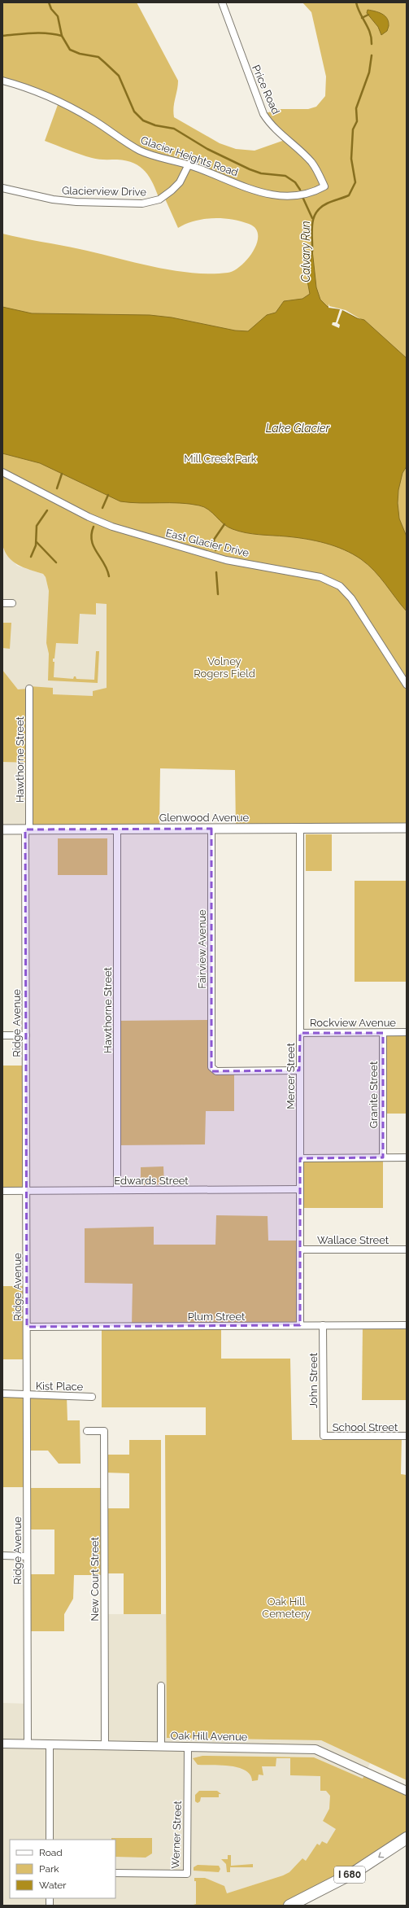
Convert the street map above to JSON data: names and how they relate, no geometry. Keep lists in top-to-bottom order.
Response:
{
  "streets": {
    "highway": ["I 680"],
    "main road": ["Glenwood Avenue"],
    "street": [
      "Price Road",
      "Glacier Heights Road",
      "Glacierview Drive",
      "East Glacier Drive",
      "Hawthorne Street",
      "Fairview Avenue",
      "Rockview Avenue",
      "Ridge Avenue",
      "Mercer Street",
      "Granite Street",
      "Edwards Street",
      "Wallace Street",
      "Plum Street",
      "John Street",
      "Kist Place",
      "School Street",
      "New Court Street",
      "Oak Hill Avenue",
      "Werner Street"
    ]
  },
  "crossings": [
    ["Price Road", "Glacier Heights Road"],
    ["Glacier Heights Road", "Glacierview Drive"],
    ["Hawthorne Street", "Glenwood Avenue"],
    ["Hawthorne Street", "Ridge Avenue"],
    ["Hawthorne Street", "Edwards Street"],
    ["Glenwood Avenue", "Fairview Avenue"],
    ["Glenwood Avenue", "Ridge Avenue"],
    ["Glenwood Avenue", "Mercer Street"],
    ["Fairview Avenue", "Mercer Street"],
    ["Rockview Avenue", "Mercer Street"],
    ["Rockview Avenue", "Granite Street"],
    ["Ridge Avenue", "Edwards Street"],
    ["Ridge Avenue", "Plum Street"],
    ["Ridge Avenue", "Kist Place"],
    ["Ridge Avenue", "Oak Hill Avenue"],
    ["Mercer Street", "Edwards Street"],
    ["Mercer Street", "Wallace Street"],
    ["Mercer Street", "Plum Street"],
    ["Plum Street", "John Street"],
    ["John Street", "School Street"],
    ["New Court Street", "Oak Hill Avenue"],
    ["Oak Hill Avenue", "Werner Street"]
  ],
  "water": ["Calvary Run", "Lake Glacier"],
  "parks": ["Mill Creek Park", "Volney Rogers Field", "Oak Hill Cemetery"],
  "legend": ["Road", "Park", "Water"]
}
